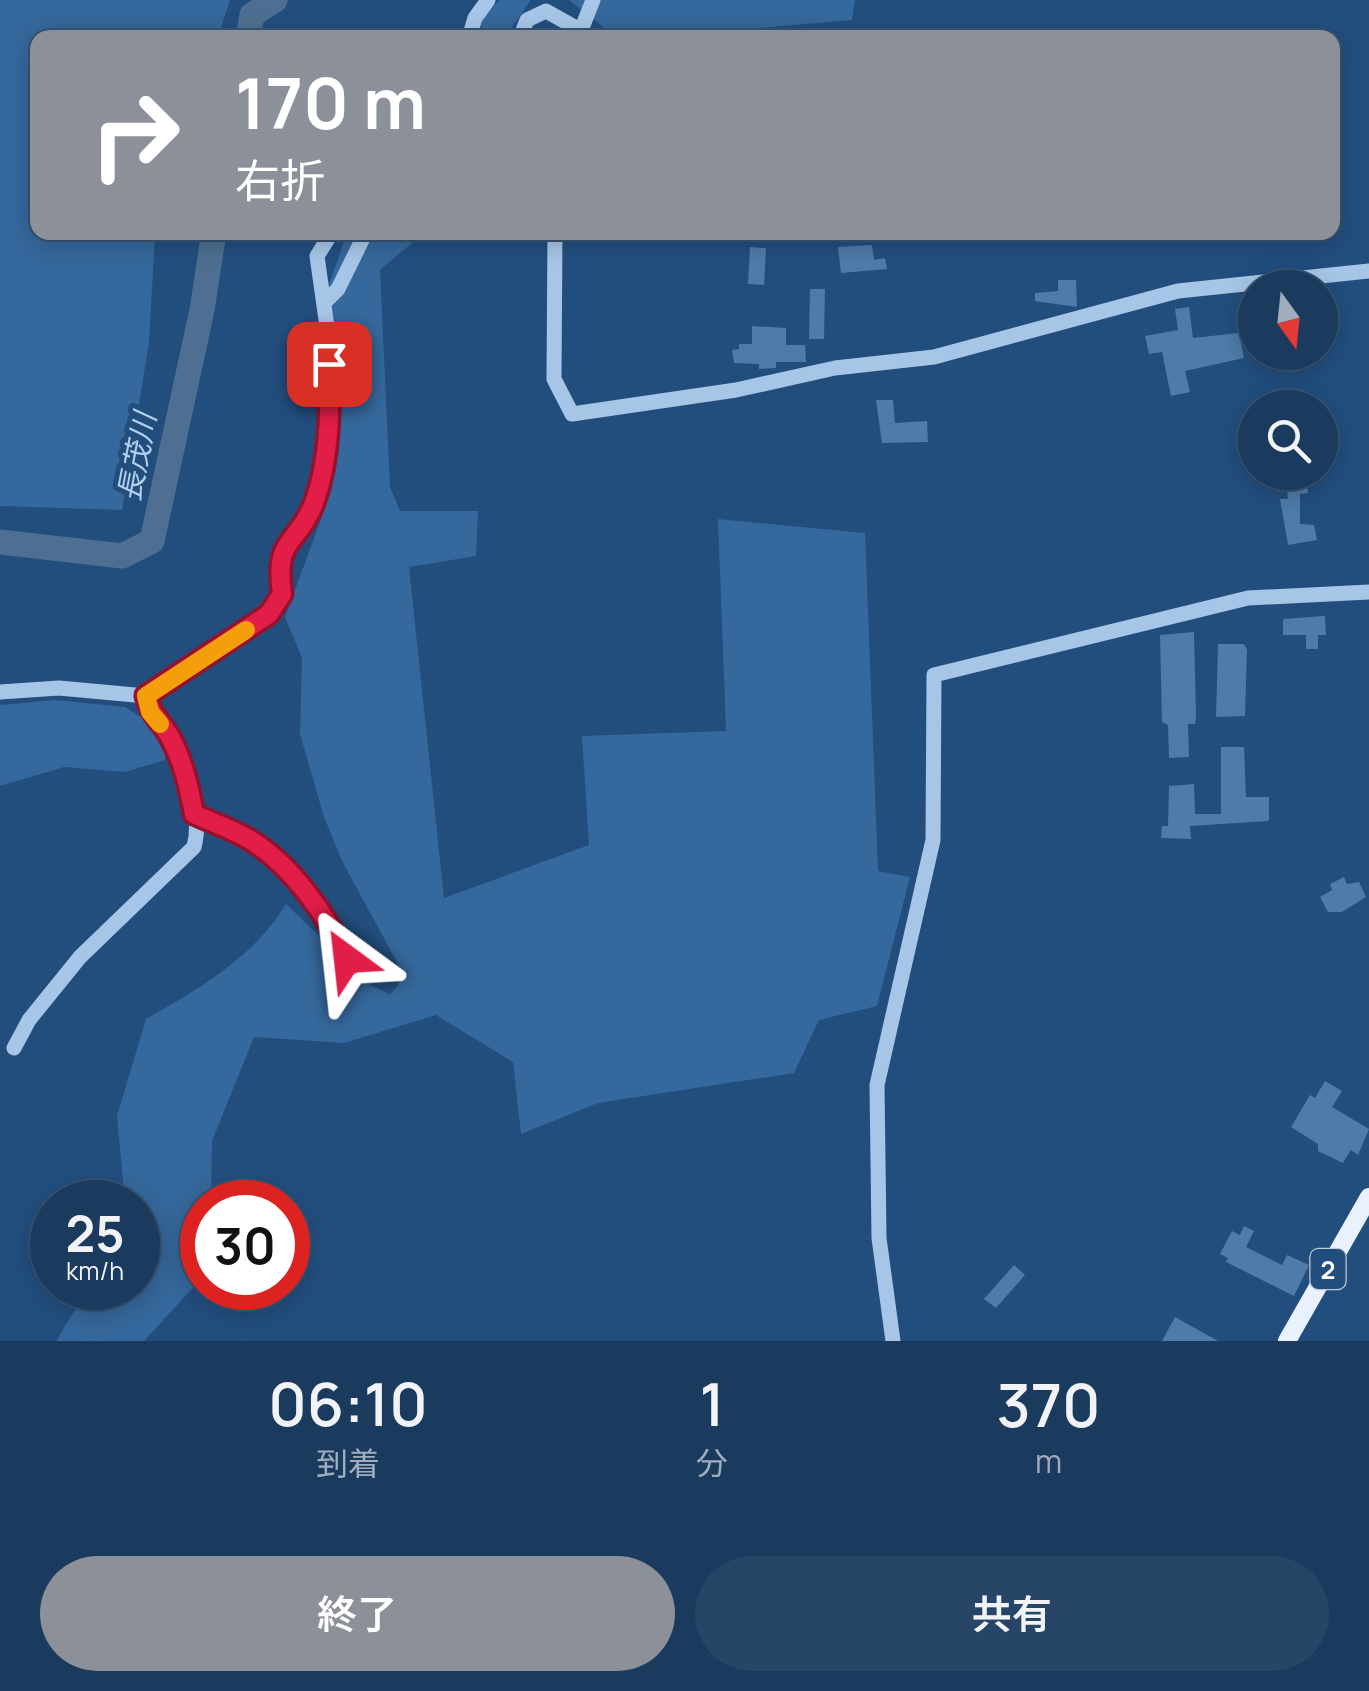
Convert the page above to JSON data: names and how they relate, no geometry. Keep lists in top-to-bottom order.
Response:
{
  "streets": {
    "main road": ["2"]
  },
  "water": ["長茂川"],
  "north": "bottom",
  "page": {
    "turn": ["170 m", "右折"],
    "speed": "25 km/h",
    "limit": "30",
    "eta": [
      "06:10",
      "到着",
      "1",
      "分",
      "370",
      "m"
    ],
    "buttons": ["終了", "共有"]
  }
}
